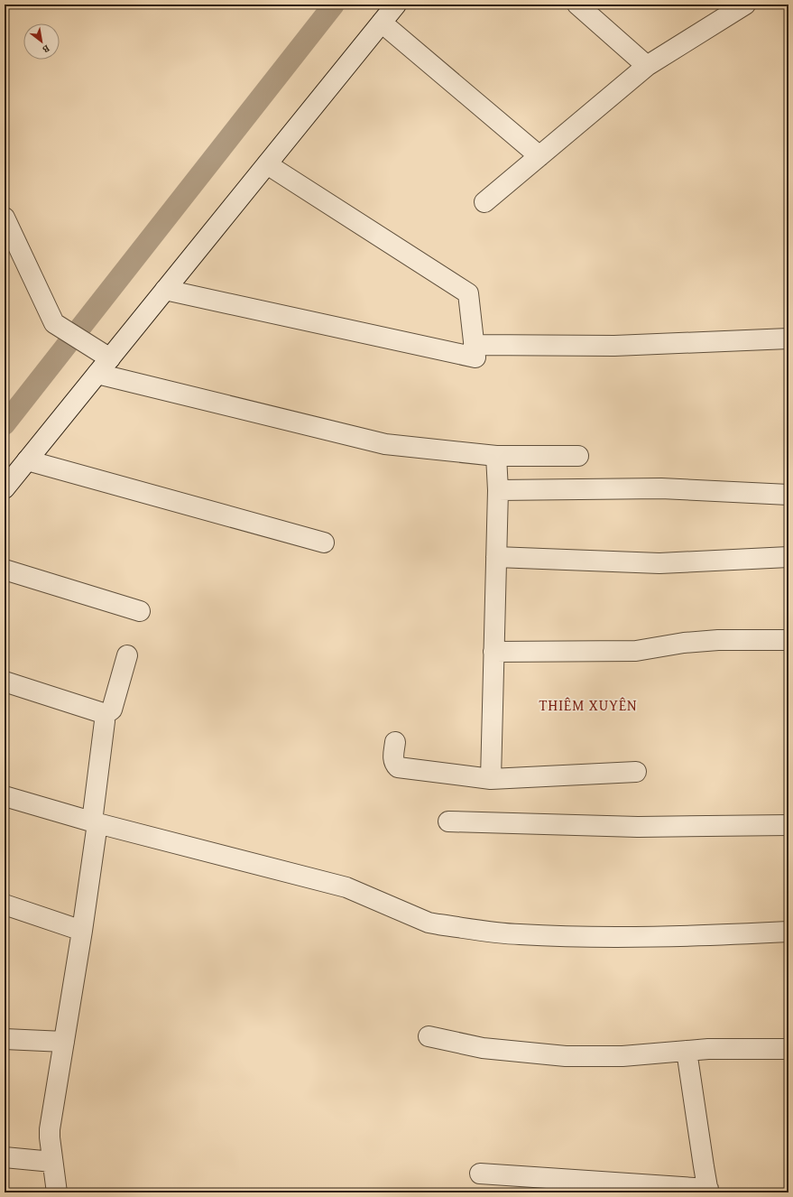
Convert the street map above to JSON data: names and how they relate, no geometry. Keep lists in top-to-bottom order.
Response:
{
  "districts": ["THIÊM XUYÊN"],
  "north": "bottom right"
}
